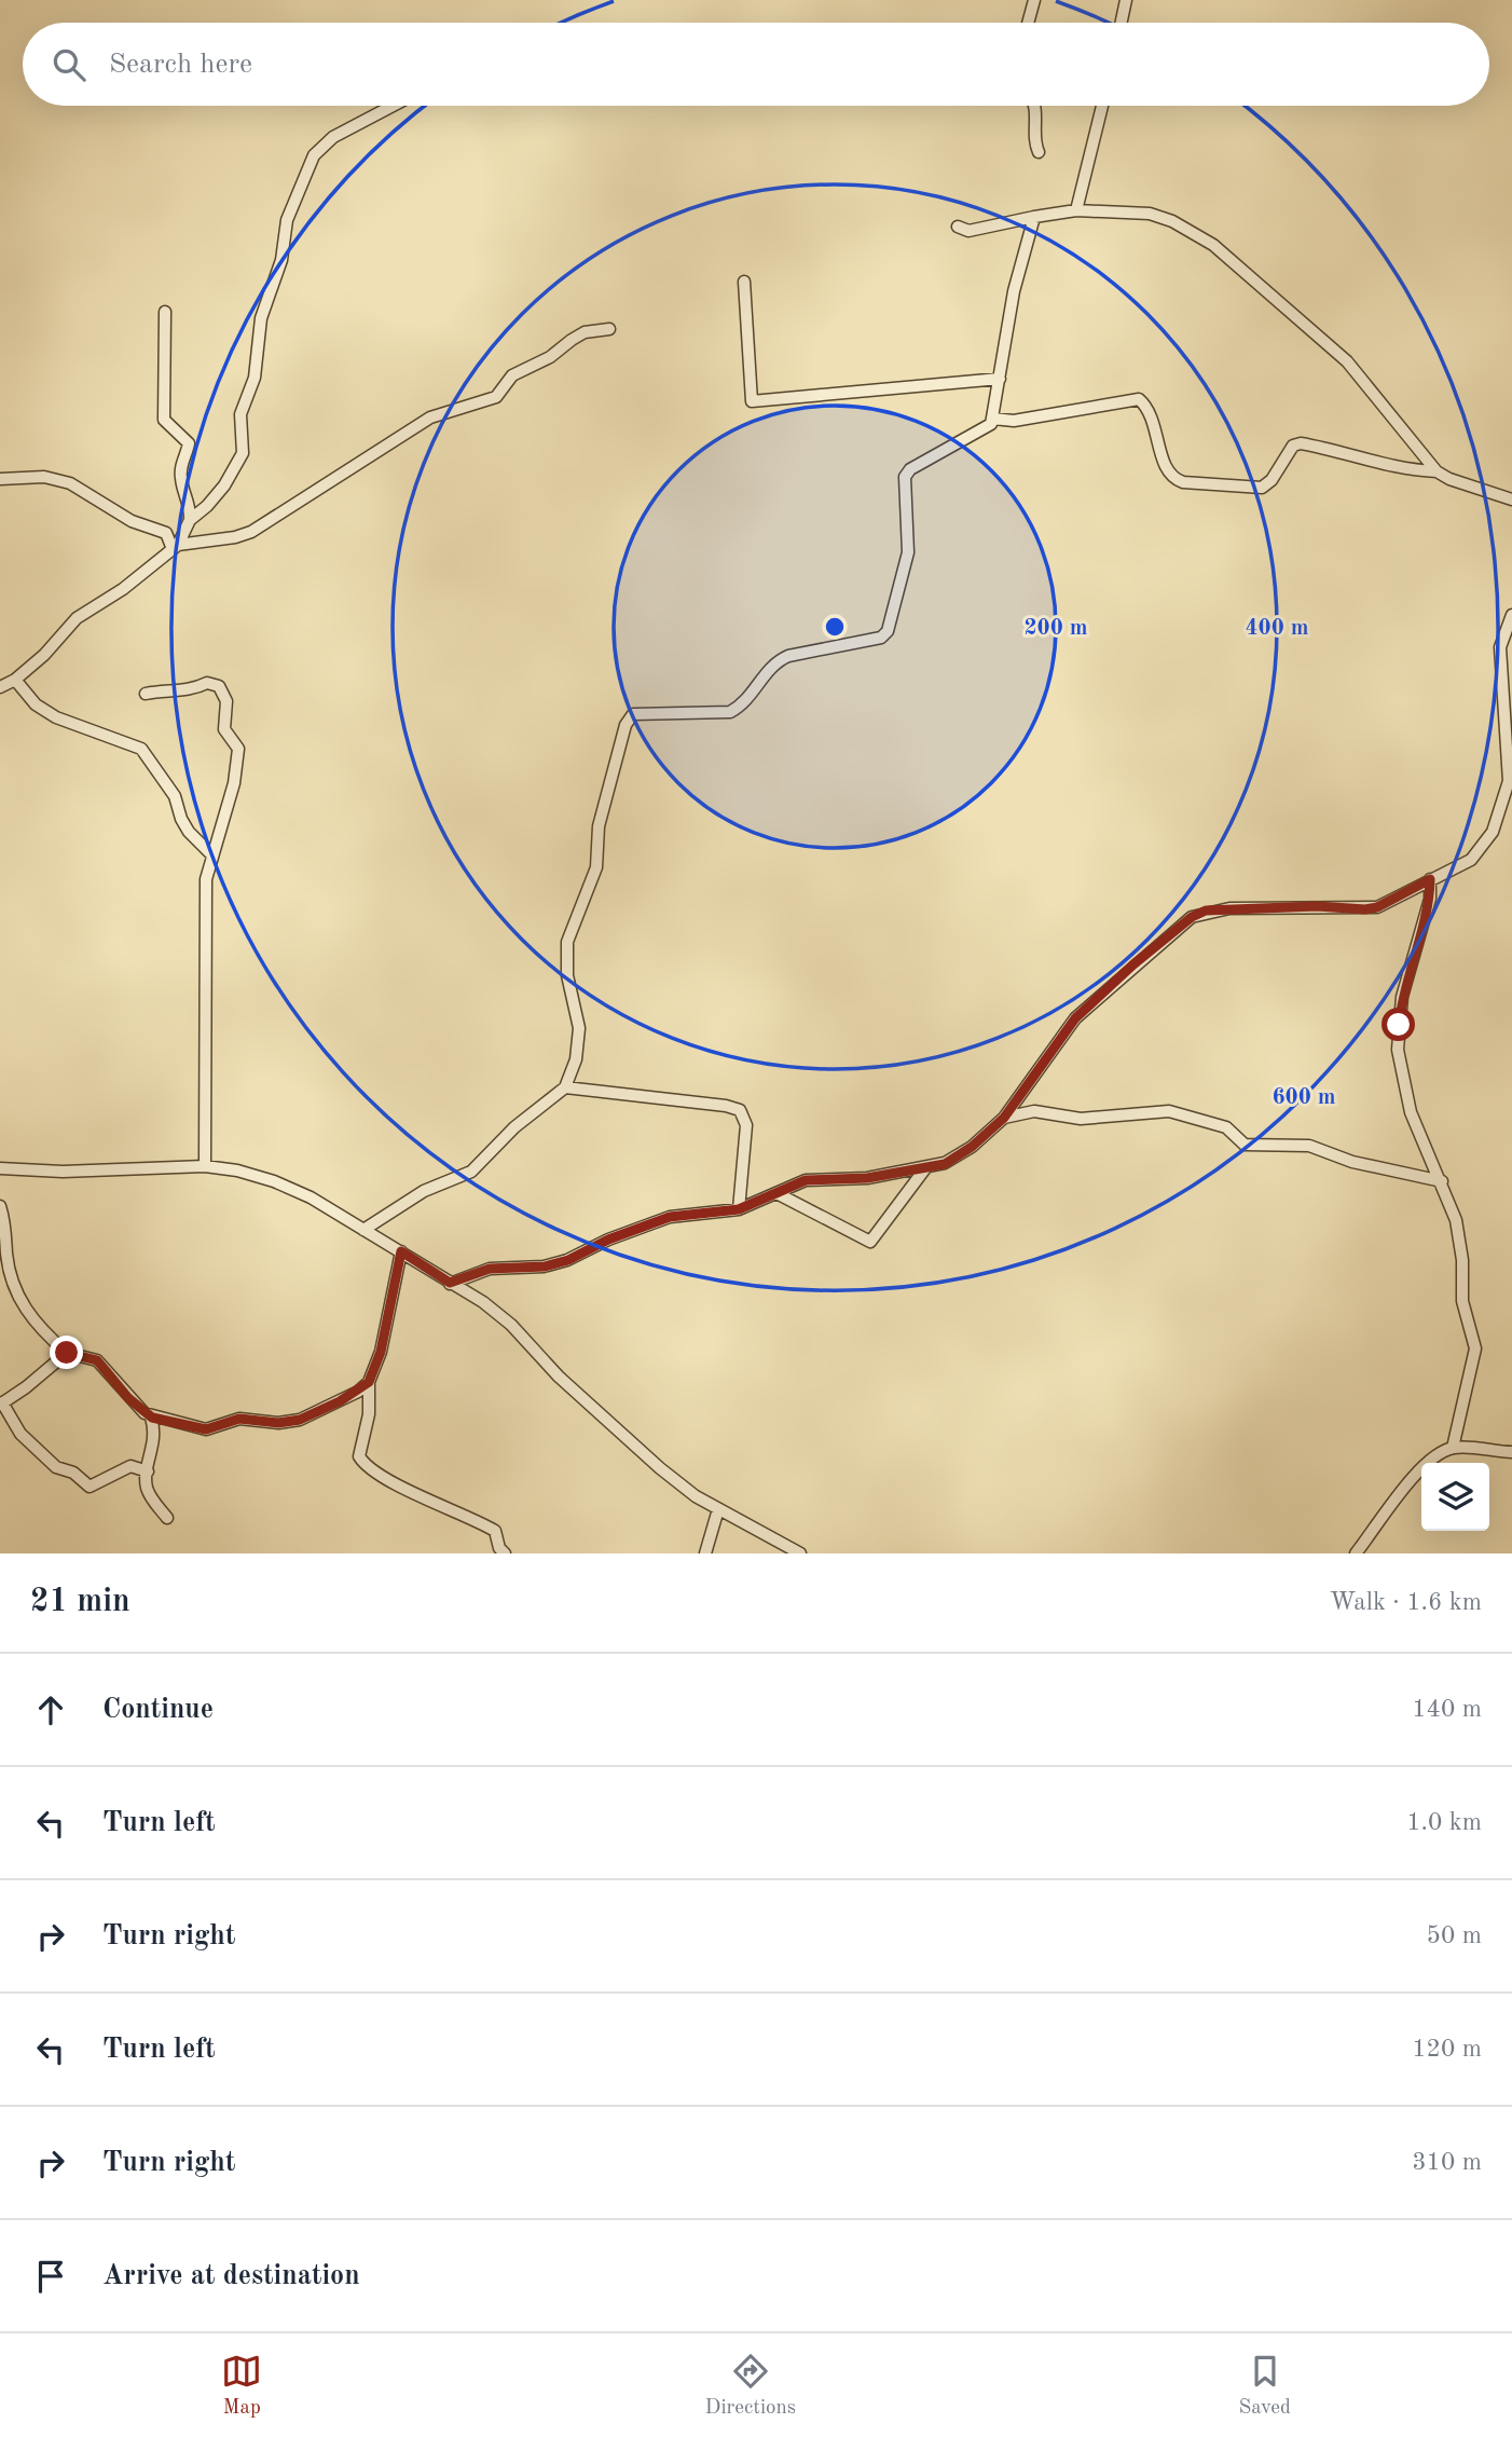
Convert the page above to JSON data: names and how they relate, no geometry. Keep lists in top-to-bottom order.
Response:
{
  "page": {
    "search": "Search here",
    "heading": ["21 min", "Walk · 1.6 km"],
    "list": [
      ["Continue", "140 m"],
      ["Turn left", "1.0 km"],
      ["Turn right", "50 m"],
      ["Turn left", "120 m"],
      ["Turn right", "310 m"],
      "Arrive at destination"
    ],
    "nav": ["Map", "Directions", "Saved"]
  },
  "rings": ["200 m", "400 m", "600 m"]
}
